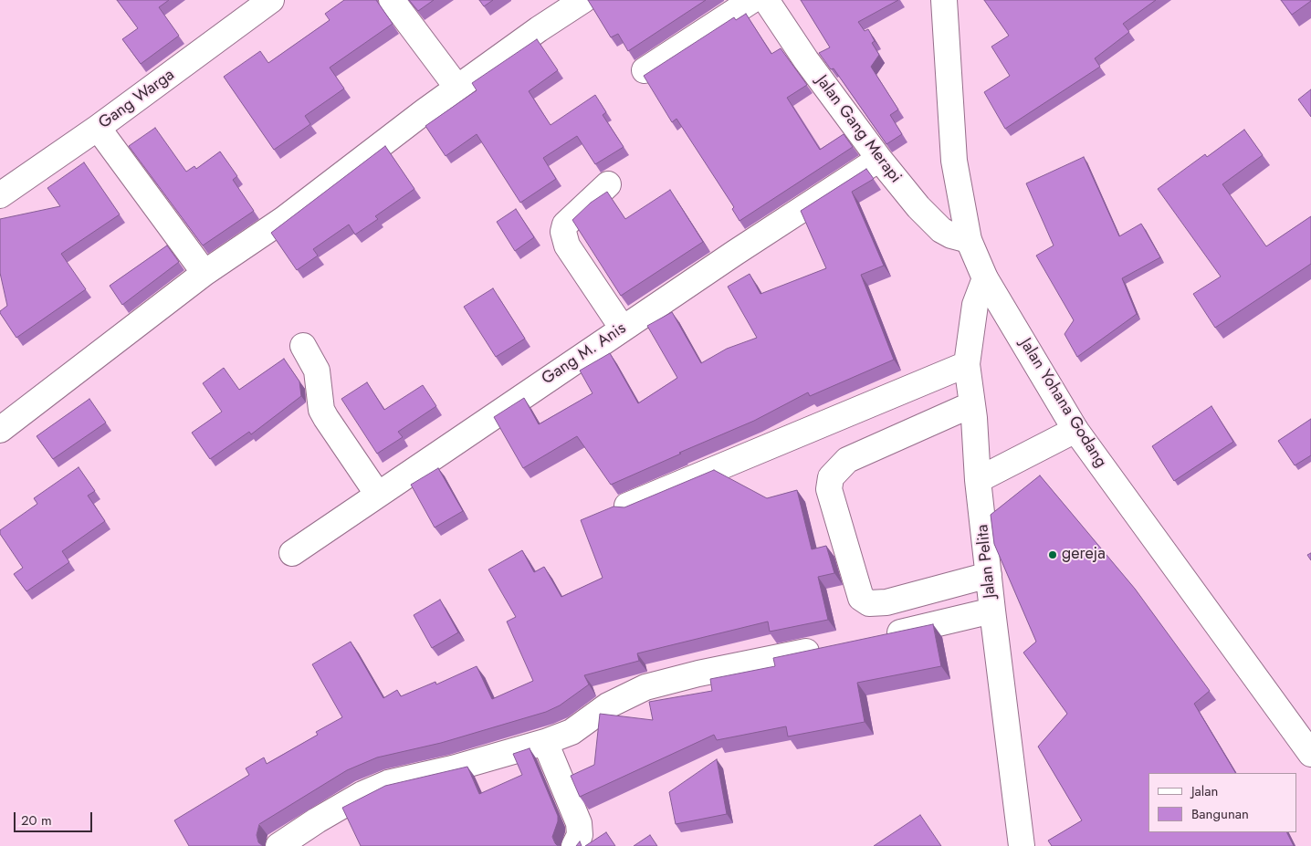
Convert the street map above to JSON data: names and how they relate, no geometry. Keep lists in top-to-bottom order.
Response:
{
  "streets": {
    "street": [
      "Gang Warga",
      "Jalan Gang Merapi",
      "Gang M. Anis",
      "Jalan Yohana Godang",
      "Jalan Pelita"
    ]
  },
  "crossings": [
    ["Jalan Gang Merapi", "Gang M. Anis"],
    ["Jalan Gang Merapi", "Jalan Yohana Godang"],
    ["Jalan Yohana Godang", "Jalan Pelita"]
  ],
  "places": ["gereja"],
  "legend": ["Jalan", "Bangunan"],
  "scale_bar": "20 m"
}
